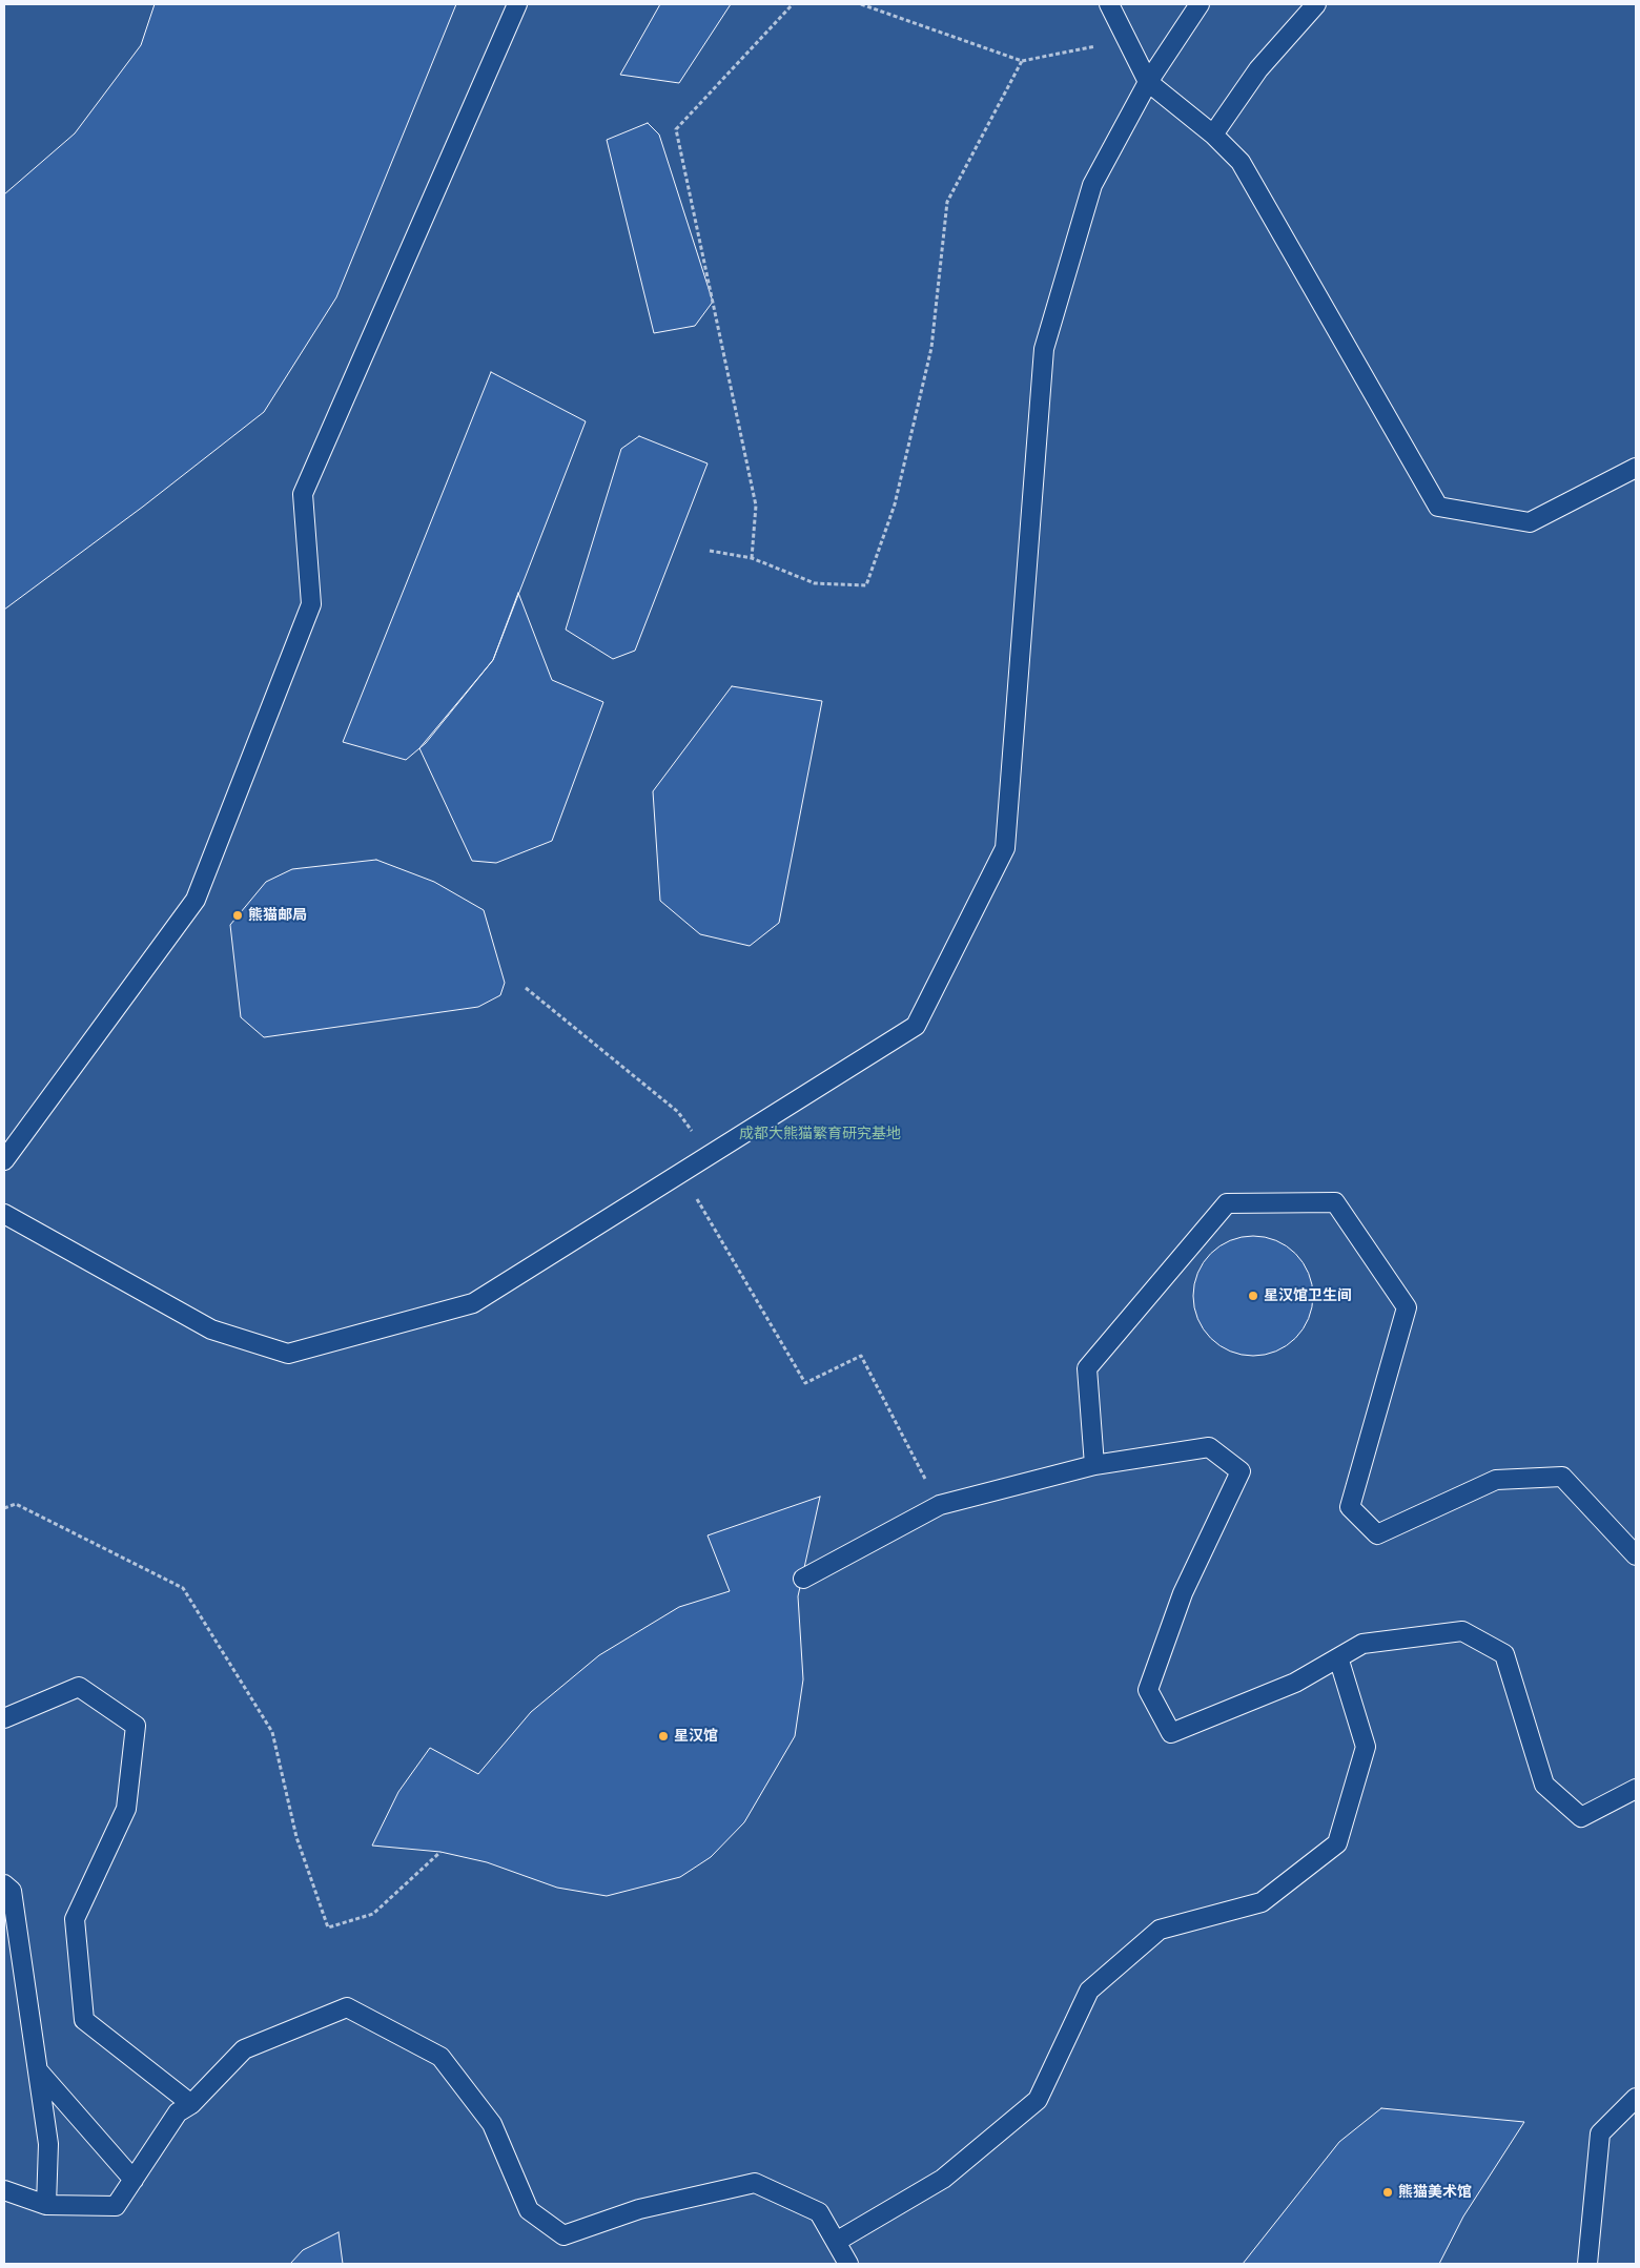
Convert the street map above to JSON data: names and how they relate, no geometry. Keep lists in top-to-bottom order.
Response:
{
  "parks": ["成都大熊猫繁育研究基地"],
  "places": [
    "熊猫邮局",
    "星汉馆卫生间",
    "星汉馆",
    "熊猫美术馆"
  ]
}
